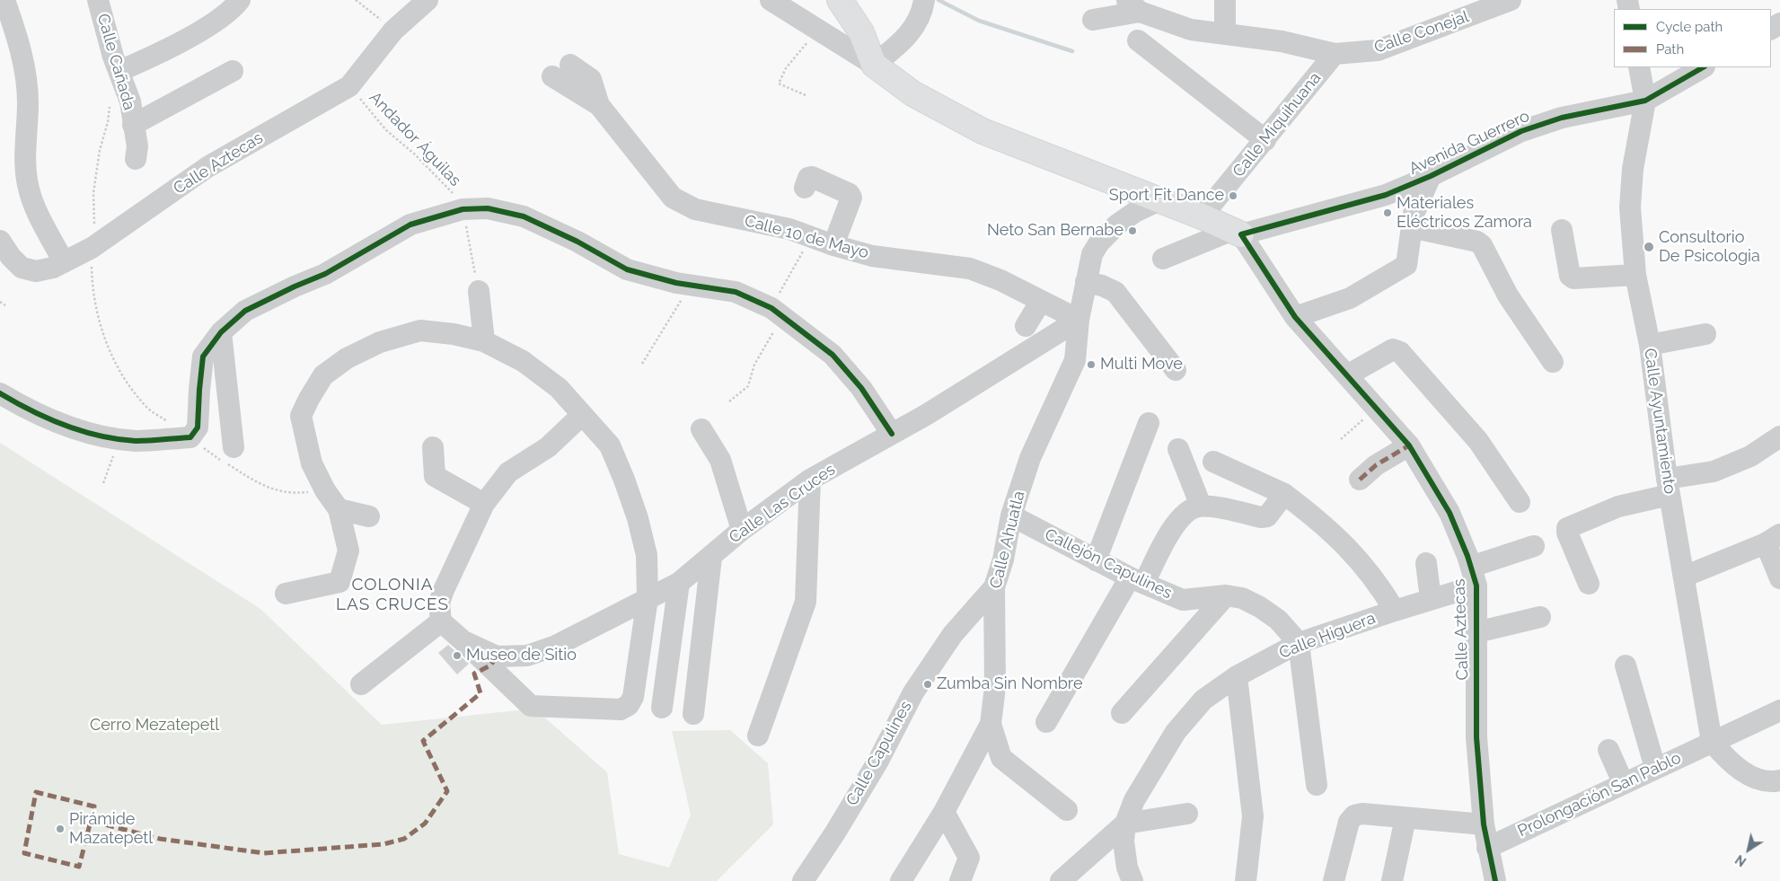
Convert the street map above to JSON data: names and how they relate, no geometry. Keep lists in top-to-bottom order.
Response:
{
  "streets": {
    "street": [
      "Calle Conejal",
      "Calle Cañada",
      "Calle Miquihuana",
      "Avenida Guerrero",
      "Calle Aztecas",
      "Calle 10 de Mayo",
      "Calle Ayuntamiento",
      "Calle Las Cruces",
      "Calle Ahuatla",
      "Callejón Capulines",
      "Calle Higuera",
      "Calle Capulines",
      "Prolongación San Pablo"
    ],
    "path": ["Andador Águilas"]
  },
  "crossings": [
    ["Calle Conejal", "Calle Miquihuana"],
    ["Andador Águilas", "Calle Aztecas"],
    ["Avenida Guerrero", "Calle Aztecas"],
    ["Avenida Guerrero", "Calle Ayuntamiento"],
    ["Calle Aztecas", "Calle Higuera"],
    ["Calle Aztecas", "Prolongación San Pablo"],
    ["Calle 10 de Mayo", "Calle Las Cruces"],
    ["Calle 10 de Mayo", "Calle Ahuatla"],
    ["Calle Ayuntamiento", "Prolongación San Pablo"],
    ["Calle Las Cruces", "Calle Ahuatla"],
    ["Calle Ahuatla", "Callejón Capulines"],
    ["Calle Ahuatla", "Calle Capulines"],
    ["Callejón Capulines", "Calle Higuera"]
  ],
  "districts": ["COLONIA LAS CRUCES"],
  "parks": ["Cerro Mezatepetl"],
  "places": [
    "Sport Fit Dance",
    "Materiales Eléctricos Zamora",
    "Neto San Bernabe",
    "Consultorio De Psicologia",
    "Multi Move",
    "Museo de Sitio",
    "Zumba Sin Nombre",
    "Pirámide Mazatepetl"
  ],
  "legend": ["Cycle path", "Path"],
  "north": "bottom left"
}
